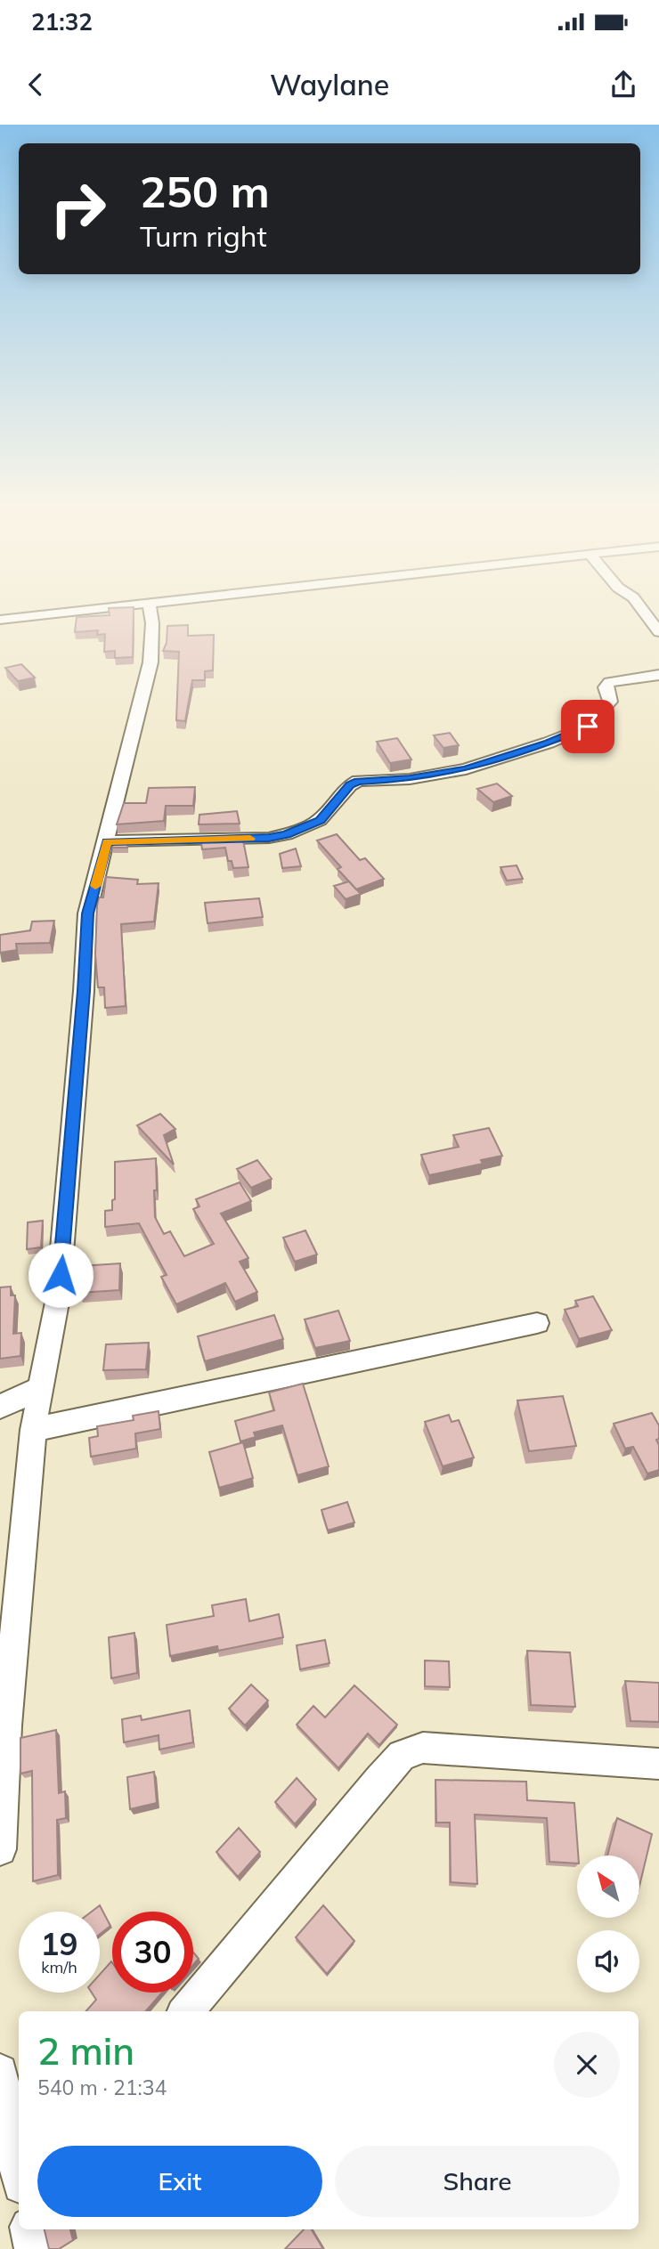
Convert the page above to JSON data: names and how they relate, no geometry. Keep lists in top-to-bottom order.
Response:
{
  "north": "top left",
  "page": {
    "status": "21:32",
    "header": "Waylane",
    "turn": ["250 m", "Turn right"],
    "speed": "19 km/h",
    "limit": "30",
    "heading": ["2 min", "540 m · 21:34"],
    "buttons": ["Exit", "Share"]
  }
}
